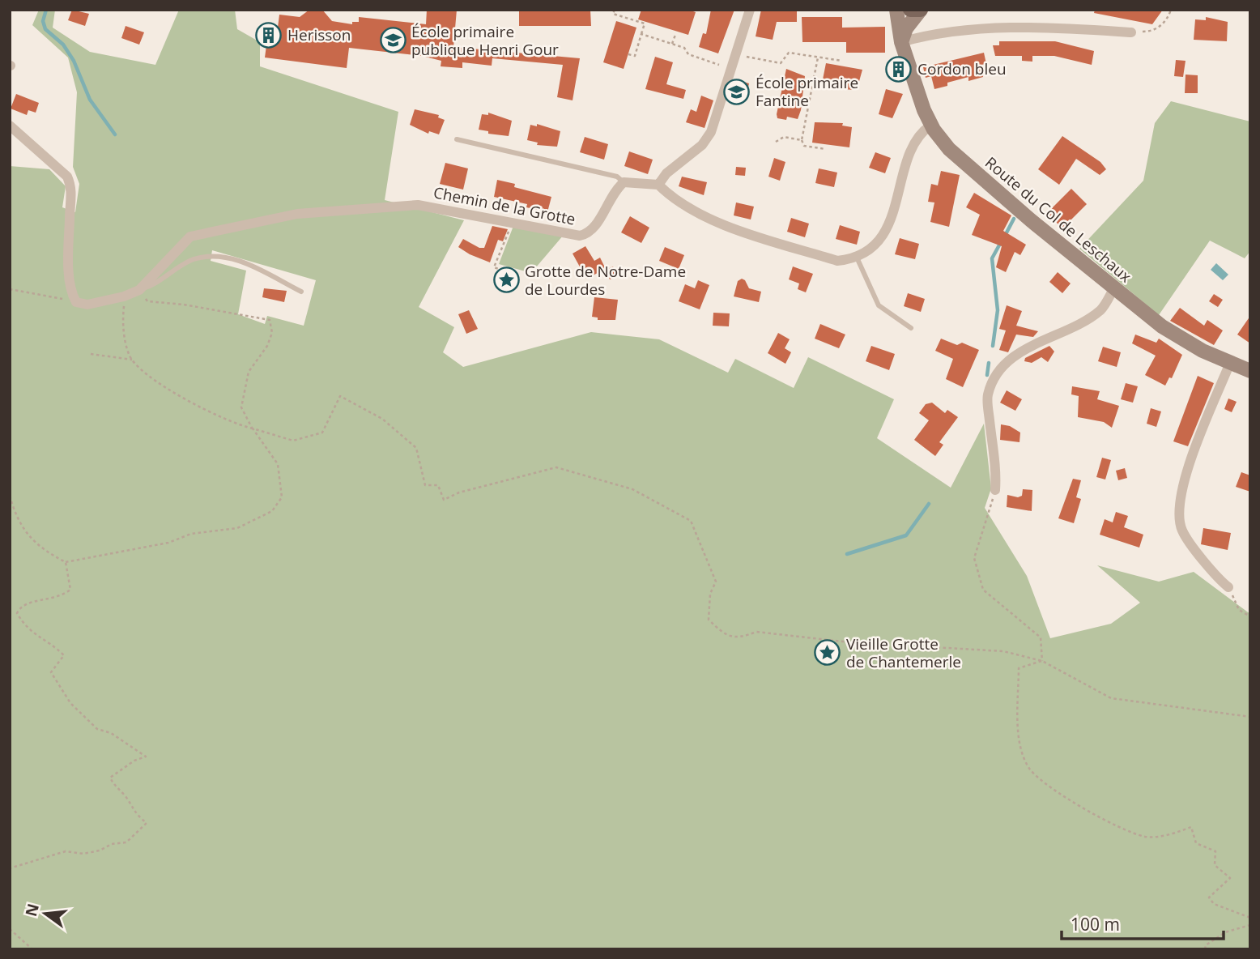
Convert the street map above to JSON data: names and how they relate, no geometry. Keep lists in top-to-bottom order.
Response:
{
  "streets": {
    "main road": ["Route du Col de Leschaux"],
    "street": ["Chemin de la Grotte"]
  },
  "places": {
    "building": ["Herisson", "Cordon bleu"],
    "school or university": ["École primaire publique Henri Gour", "École primaire Fantine"],
    "place": ["Grotte de Notre-Dame de Lourdes", "Vieille Grotte de Chantemerle"]
  },
  "scale_bar": "100 m",
  "north": "left"
}
